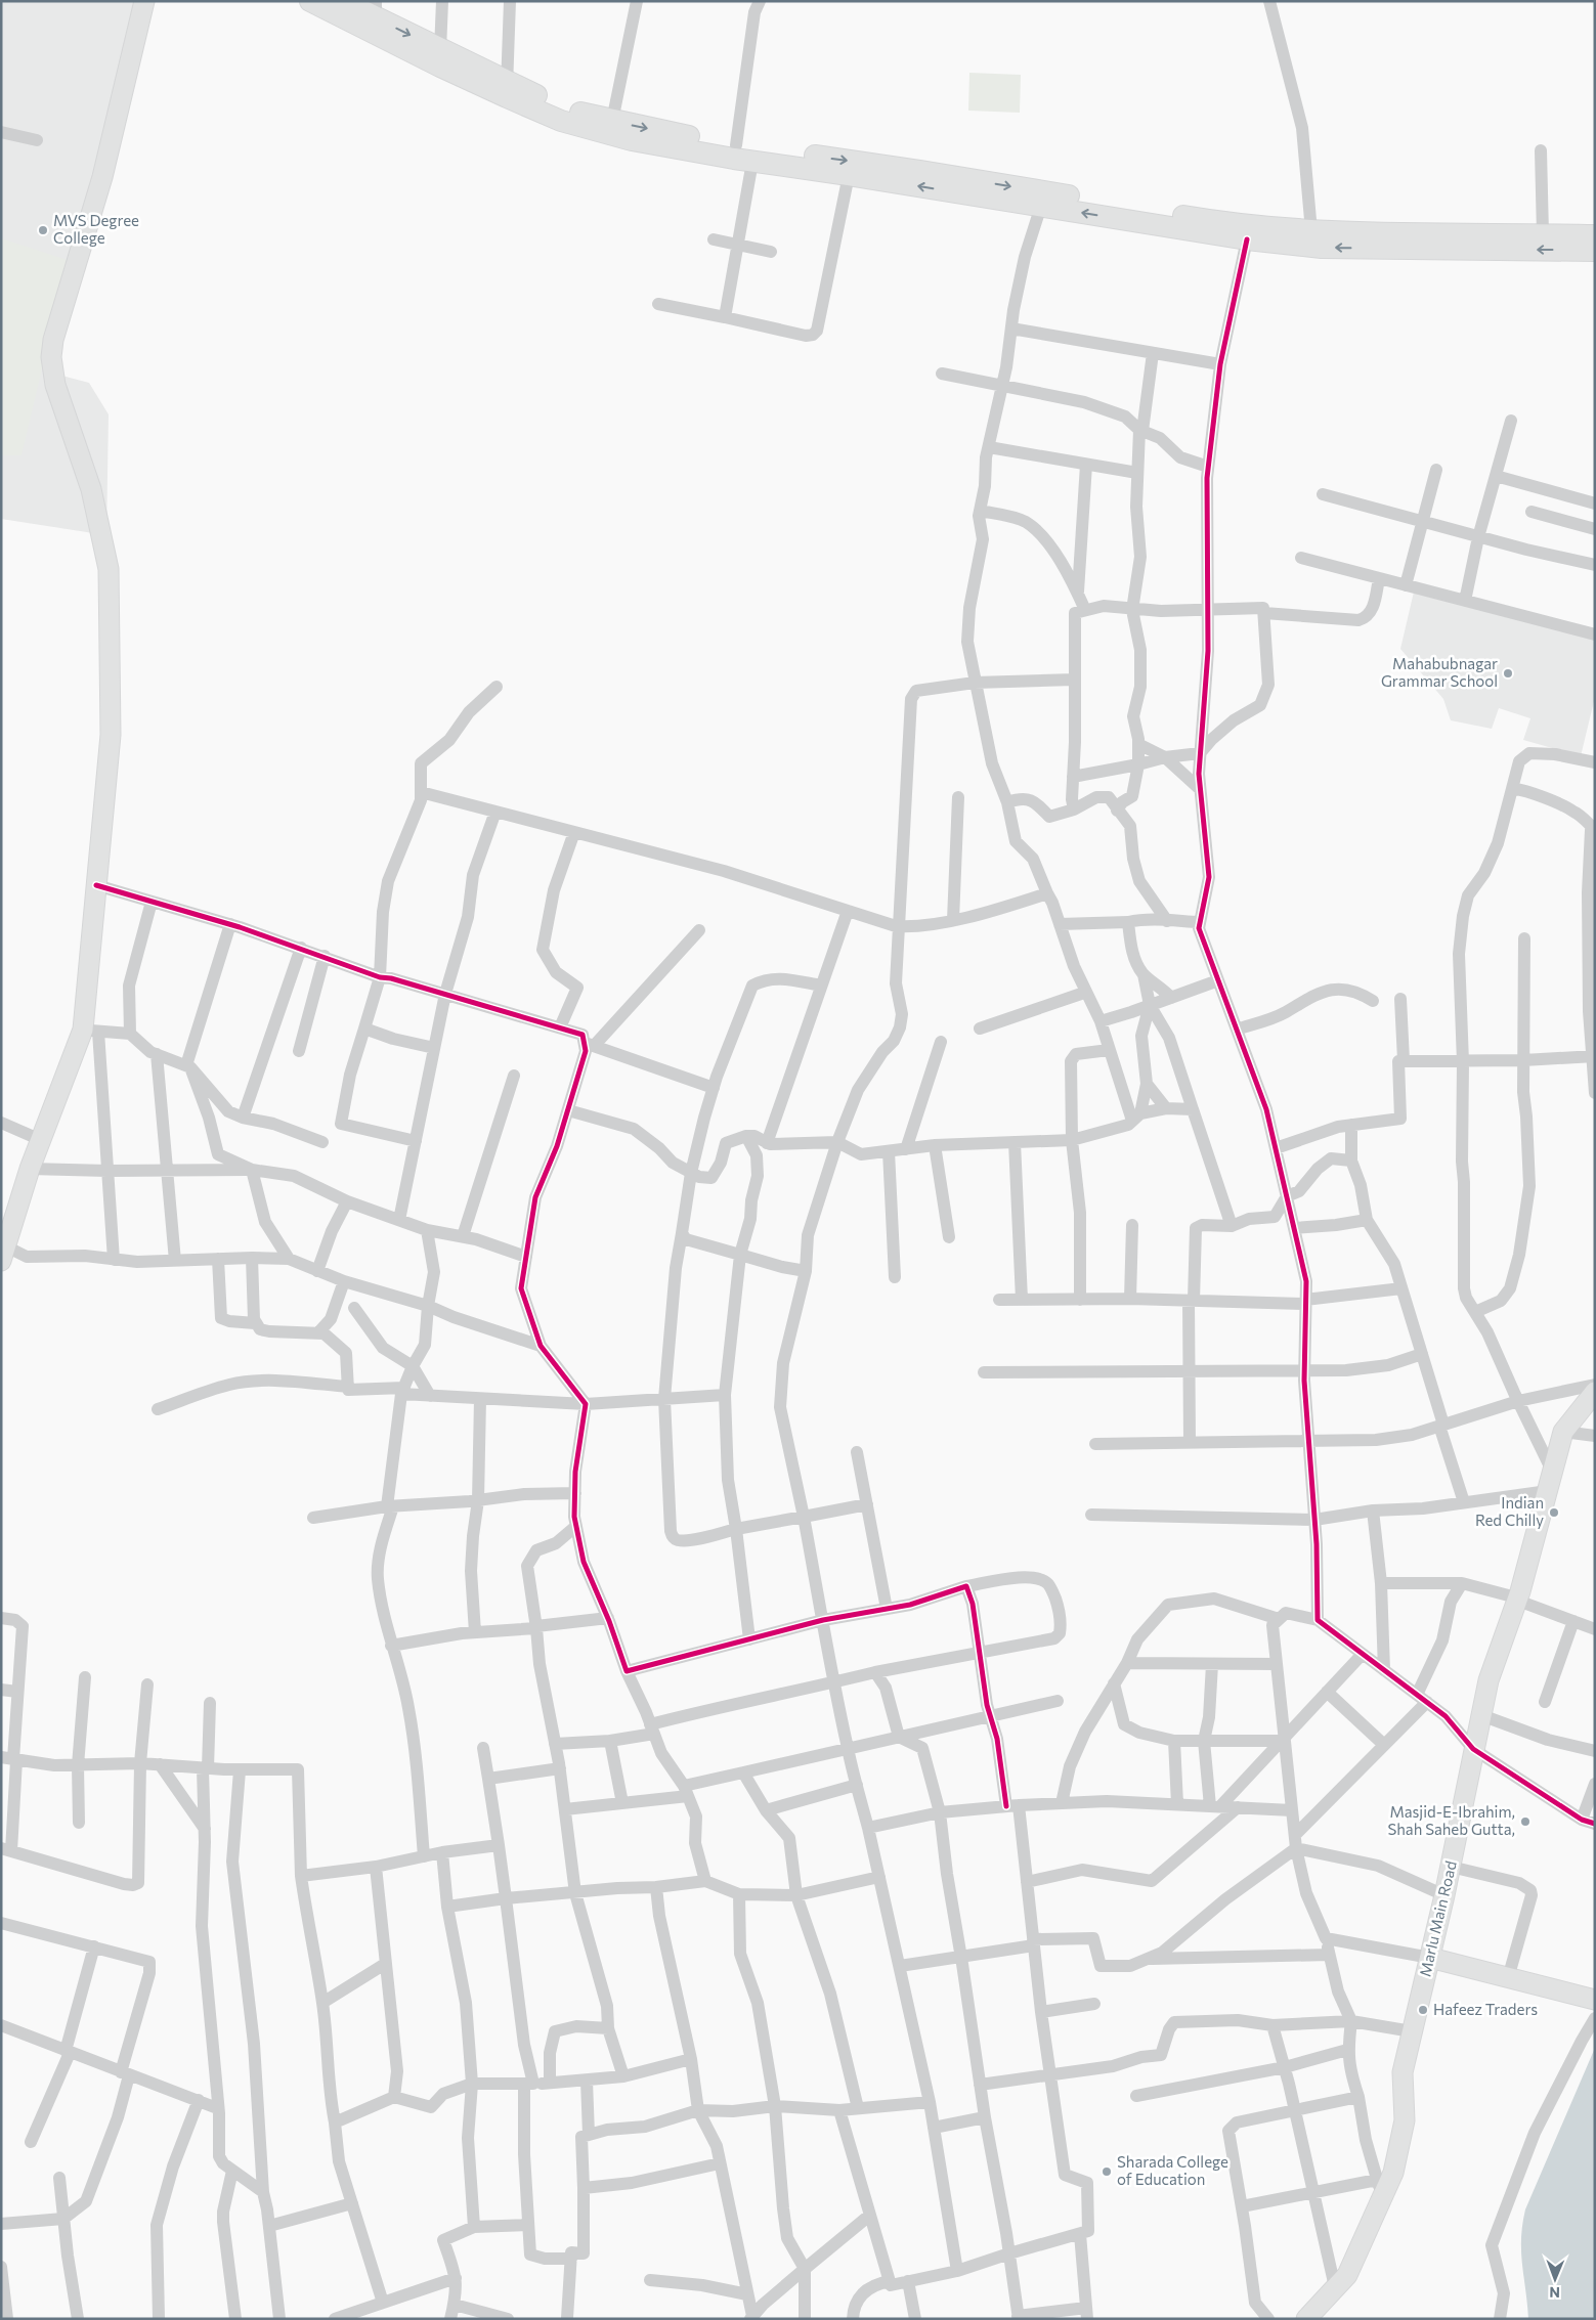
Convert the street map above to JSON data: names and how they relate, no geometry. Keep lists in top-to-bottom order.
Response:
{
  "streets": {
    "street": ["Marlu Main Road"]
  },
  "places": [
    "MVS Degree College",
    "Mahabubnagar Grammar School",
    "Indian Red Chilly",
    "Masjid-E-Ibrahim, Shah Saheb Gutta,",
    "Hafeez Traders",
    "Sharada College of Education"
  ],
  "north": "bottom"
}
